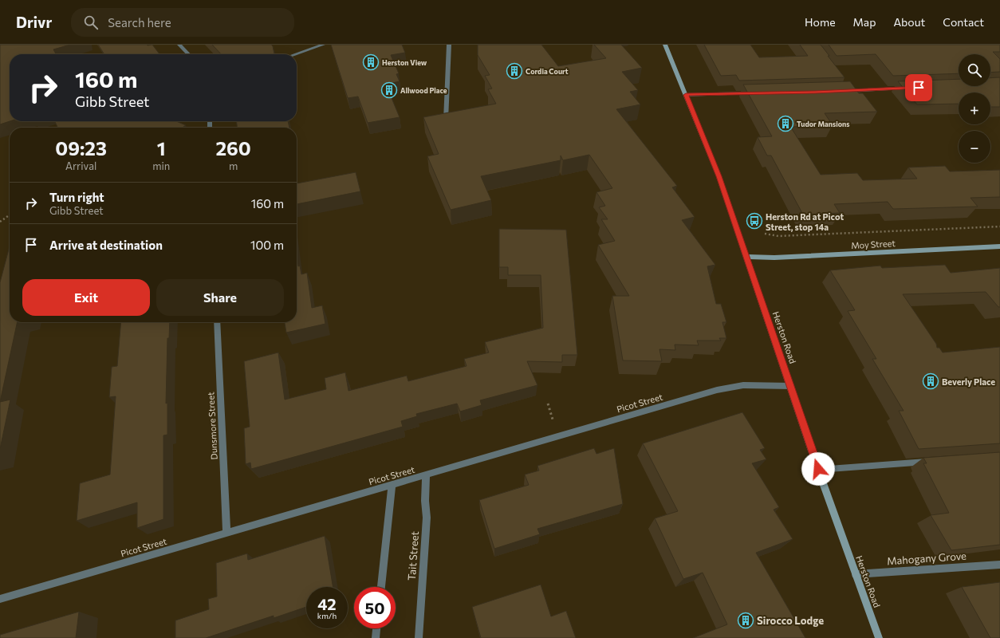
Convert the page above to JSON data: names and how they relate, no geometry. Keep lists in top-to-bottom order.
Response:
{
  "streets": {
    "main road": ["Moy Street", "Herston Road"],
    "street": [
      "Picot Street",
      "Dunsmore Street",
      "Tait Street",
      "Mahogany Grove"
    ]
  },
  "crossings": [
    ["Moy Street", "Herston Road"],
    ["Herston Road", "Picot Street"],
    ["Herston Road", "Mahogany Grove"],
    ["Picot Street", "Dunsmore Street"],
    ["Picot Street", "Tait Street"]
  ],
  "places": {
    "building": [
      "Herston View",
      "Cordia Court",
      "Allwood Place",
      "Tudor Mansions",
      "Beverly Place",
      "Sirocco Lodge"
    ],
    "bus stop": ["Herston Rd at Picot Street, stop 14a"]
  },
  "page": {
    "header": "Drivr",
    "search": "Search here",
    "nav": [
      "Home",
      "Map",
      "About",
      "Contact"
    ],
    "map_buttons": ["+", "−"],
    "turn": ["160 m", "Gibb Street"],
    "eta": [
      "09:23",
      "Arrival",
      "1",
      "min",
      "260",
      "m"
    ],
    "list": [
      {
        "name": "Turn right",
        "note": "Gibb Street",
        "value": "160 m"
      },
      {
        "name": "Arrive at destination",
        "value": "100 m"
      }
    ],
    "buttons": ["Exit", "Share"],
    "speed": "42 km/h",
    "limit": "50"
  }
}
